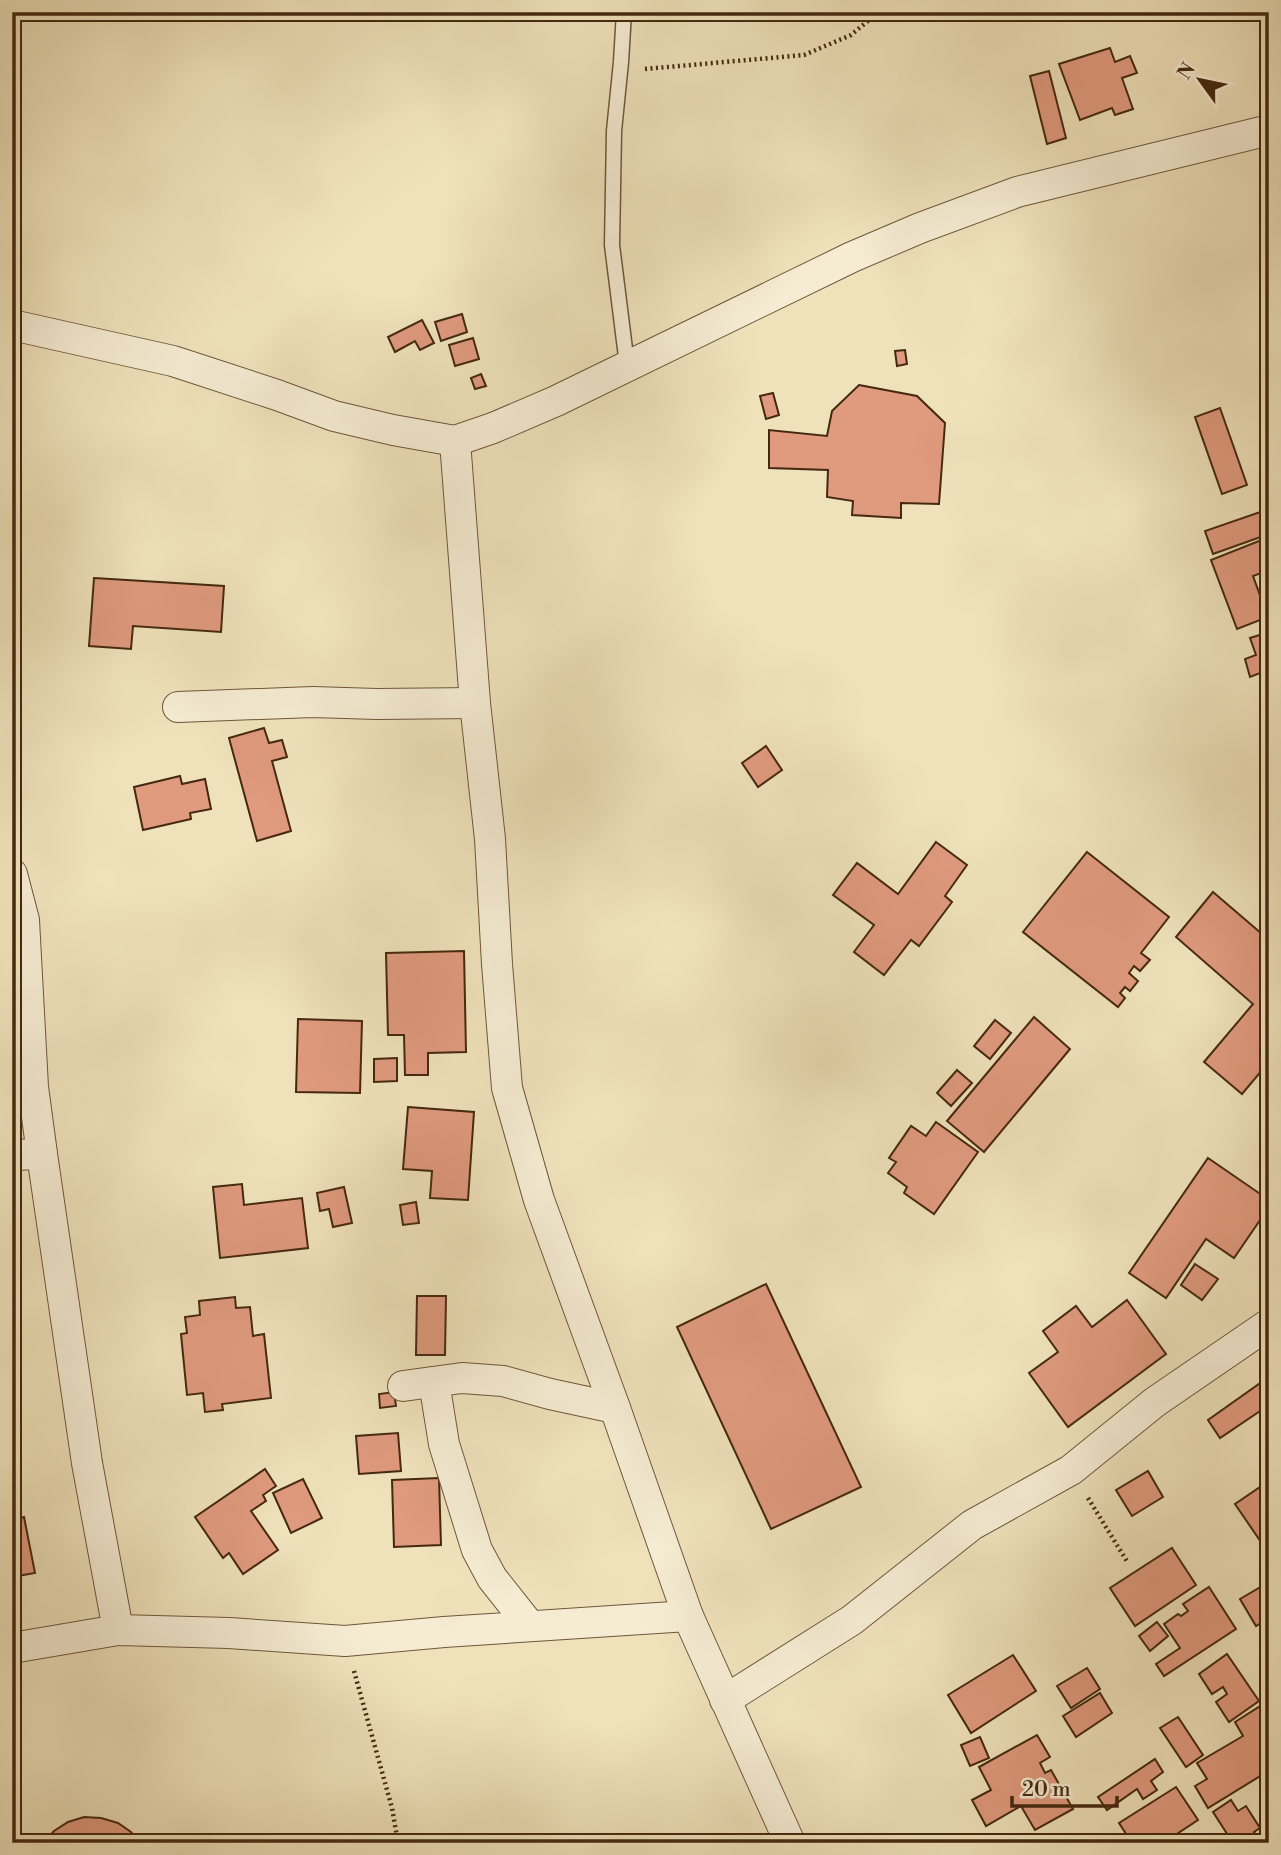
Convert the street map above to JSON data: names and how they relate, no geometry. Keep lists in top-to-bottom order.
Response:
{
  "scale_bar": "20 m",
  "north": "top left"
}
